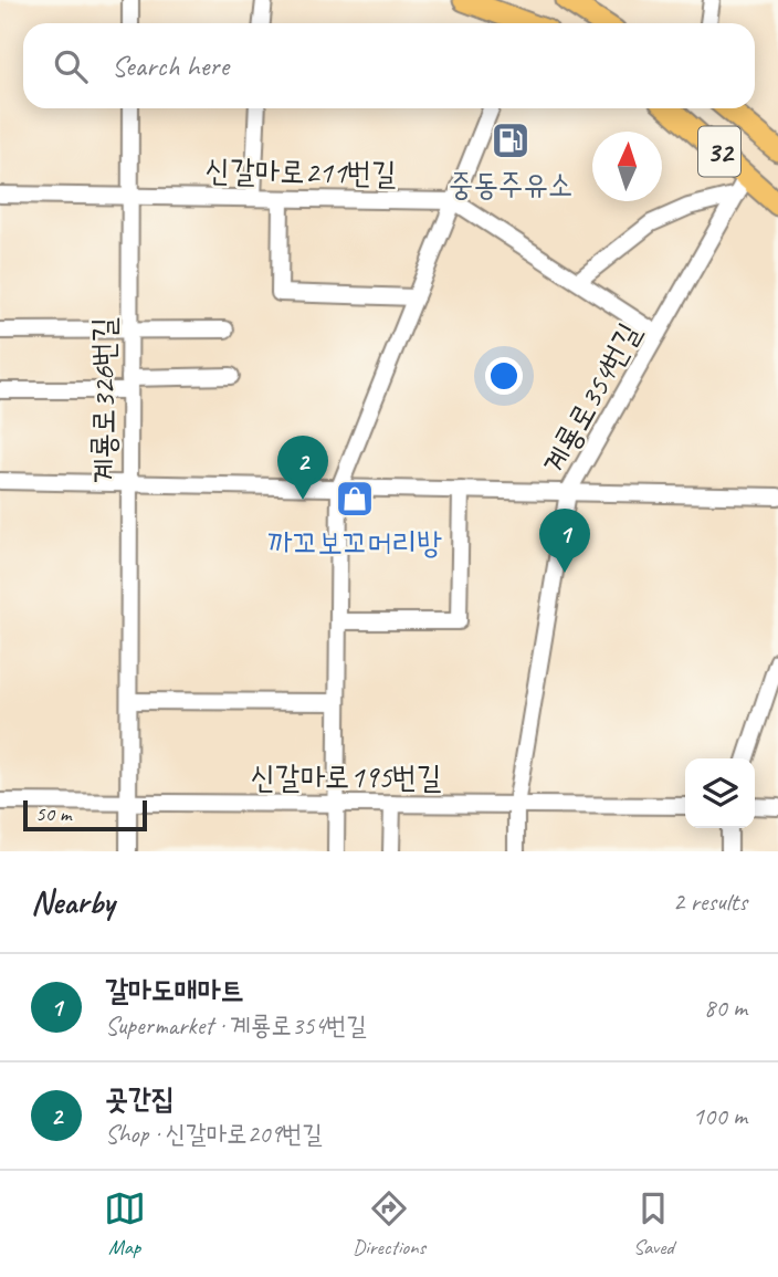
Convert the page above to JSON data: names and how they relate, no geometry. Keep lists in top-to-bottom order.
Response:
{
  "streets": {
    "main road": ["32"],
    "street": [
      "신갈마로211번길",
      "계룡로354번길",
      "계룡로326번길",
      "신갈마로195번길"
    ]
  },
  "crossings": [
    ["32", "계룡로354번길"],
    ["신갈마로211번길", "계룡로326번길"],
    ["계룡로354번길", "신갈마로195번길"],
    ["계룡로326번길", "신갈마로195번길"]
  ],
  "places": {
    "fuel station": ["중동주유소"],
    "shop": ["까꼬보꼬머리방"]
  },
  "scale_bar": "50 m",
  "north": "top",
  "page": {
    "search": "Search here",
    "pins": ["2", "1"],
    "scale": "50 m",
    "heading": ["Nearby", "2 results"],
    "list": [
      {
        "mark": "1",
        "name": "갈마도매마트",
        "note": "Supermarket · 계룡로354번길",
        "value": "80 m"
      },
      {
        "mark": "2",
        "name": "곳간집",
        "note": "Shop · 신갈마로209번길",
        "value": "100 m"
      }
    ],
    "nav": ["Map", "Directions", "Saved"]
  }
}
